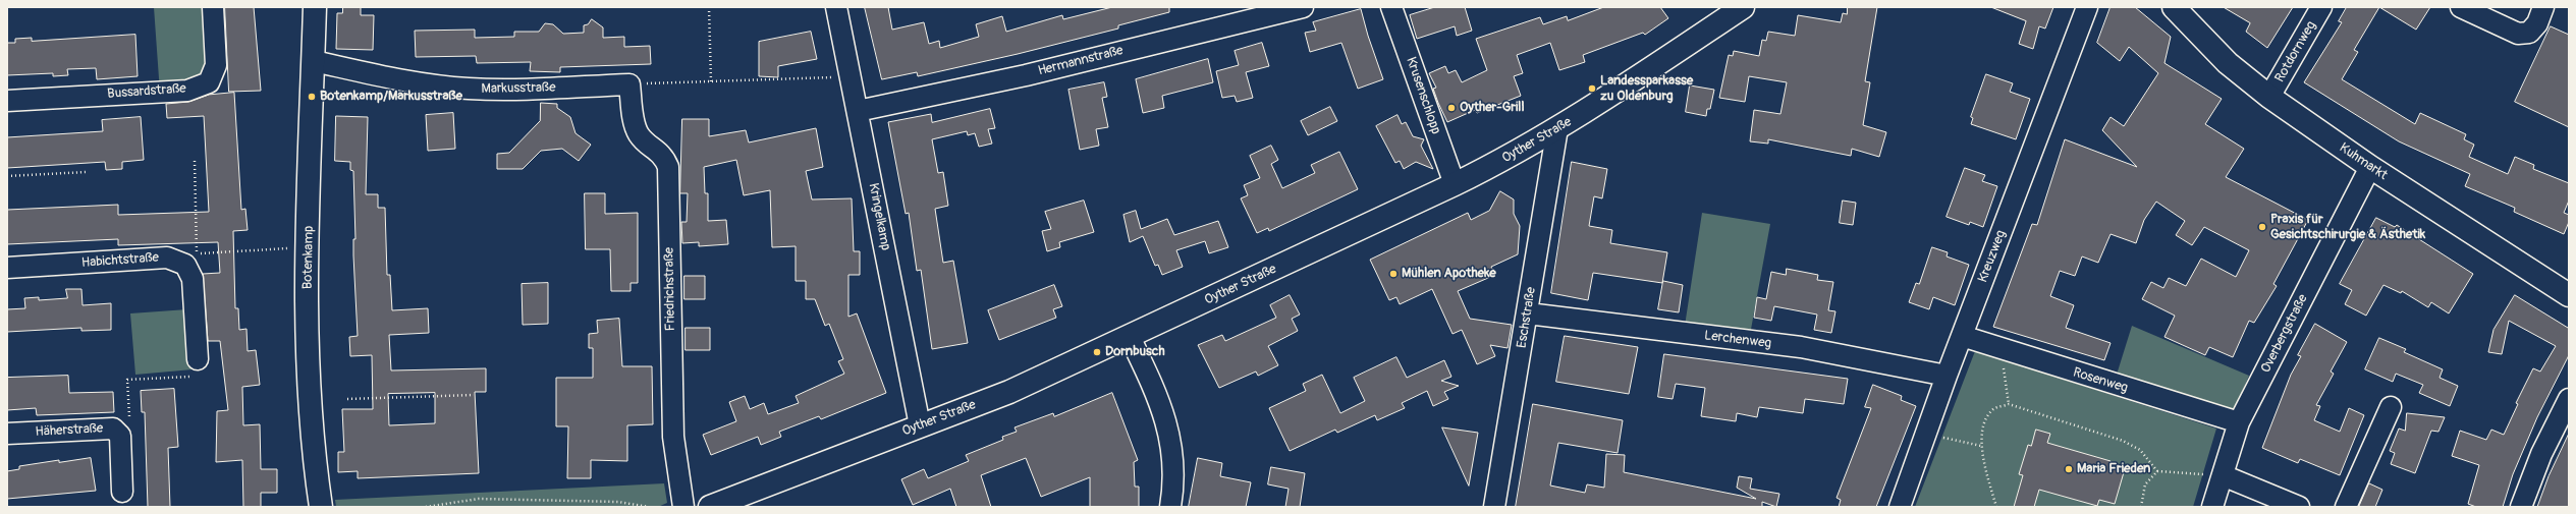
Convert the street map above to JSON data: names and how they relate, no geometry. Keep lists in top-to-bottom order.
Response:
{
  "streets": {
    "main road": ["Oyther Straße", "Kuhmarkt", "Botenkamp"],
    "street": [
      "Rotdornweg",
      "Hermannstraße",
      "Markusstraße",
      "Bussardstraße",
      "Krusenschlopp",
      "Kringelkamp",
      "Kreuzweg",
      "Habichtstraße",
      "Friedrichstraße",
      "Eschstraße",
      "Overbergstraße",
      "Lerchenweg",
      "Rosenweg",
      "Häherstraße"
    ]
  },
  "crossings": [
    ["Rotdornweg", "Kuhmarkt"],
    ["Hermannstraße", "Kringelkamp"],
    ["Markusstraße", "Botenkamp"],
    ["Markusstraße", "Friedrichstraße"],
    ["Krusenschlopp", "Oyther Straße"],
    ["Oyther Straße", "Kringelkamp"],
    ["Oyther Straße", "Eschstraße"],
    ["Kuhmarkt", "Overbergstraße"],
    ["Kreuzweg", "Lerchenweg"],
    ["Kreuzweg", "Rosenweg"],
    ["Eschstraße", "Lerchenweg"],
    ["Overbergstraße", "Rosenweg"]
  ],
  "places": [
    "Landessparkasse zu Oldenburg",
    "Botenkamp/Markusstraße",
    "Oyther-Grill",
    "Praxis für Gesichtschirurgie & Ästhetik",
    "Mühlen Apotheke",
    "Dornbusch",
    "Maria Frieden"
  ]
}
